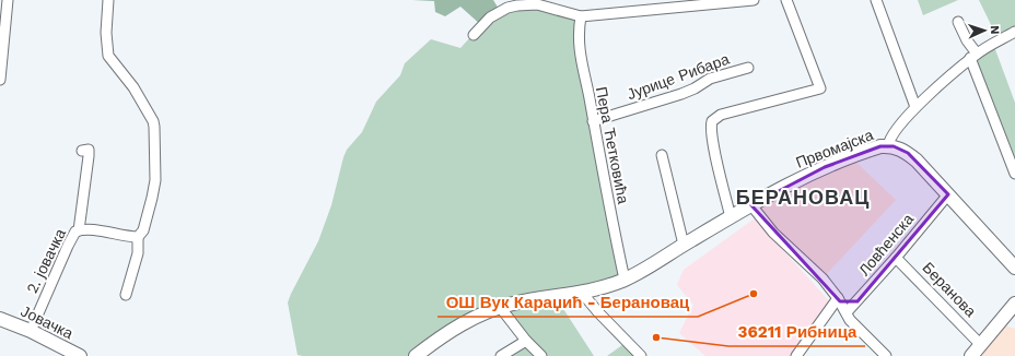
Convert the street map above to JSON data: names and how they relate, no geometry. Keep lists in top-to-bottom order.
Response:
{
  "streets": {
    "main road": ["Првомајска", "Јовачка"],
    "street": [
      "Јурице Рибара",
      "Пера Ћетковића",
      "Ловћенска",
      "2. јовачка",
      "Беранова"
    ]
  },
  "crossings": [
    ["Јурице Рибара", "Пера Ћетковића"],
    ["Пера Ћетковића", "Првомајска"],
    ["Првомајска", "Ловћенска"],
    ["Ловћенска", "Беранова"],
    ["2. јовачка", "Јовачка"]
  ],
  "districts": ["БЕРАНОВАЦ"],
  "places": ["ОШ Вук Караџић - Берановац", "36211 Рибница"],
  "north": "right"
}
